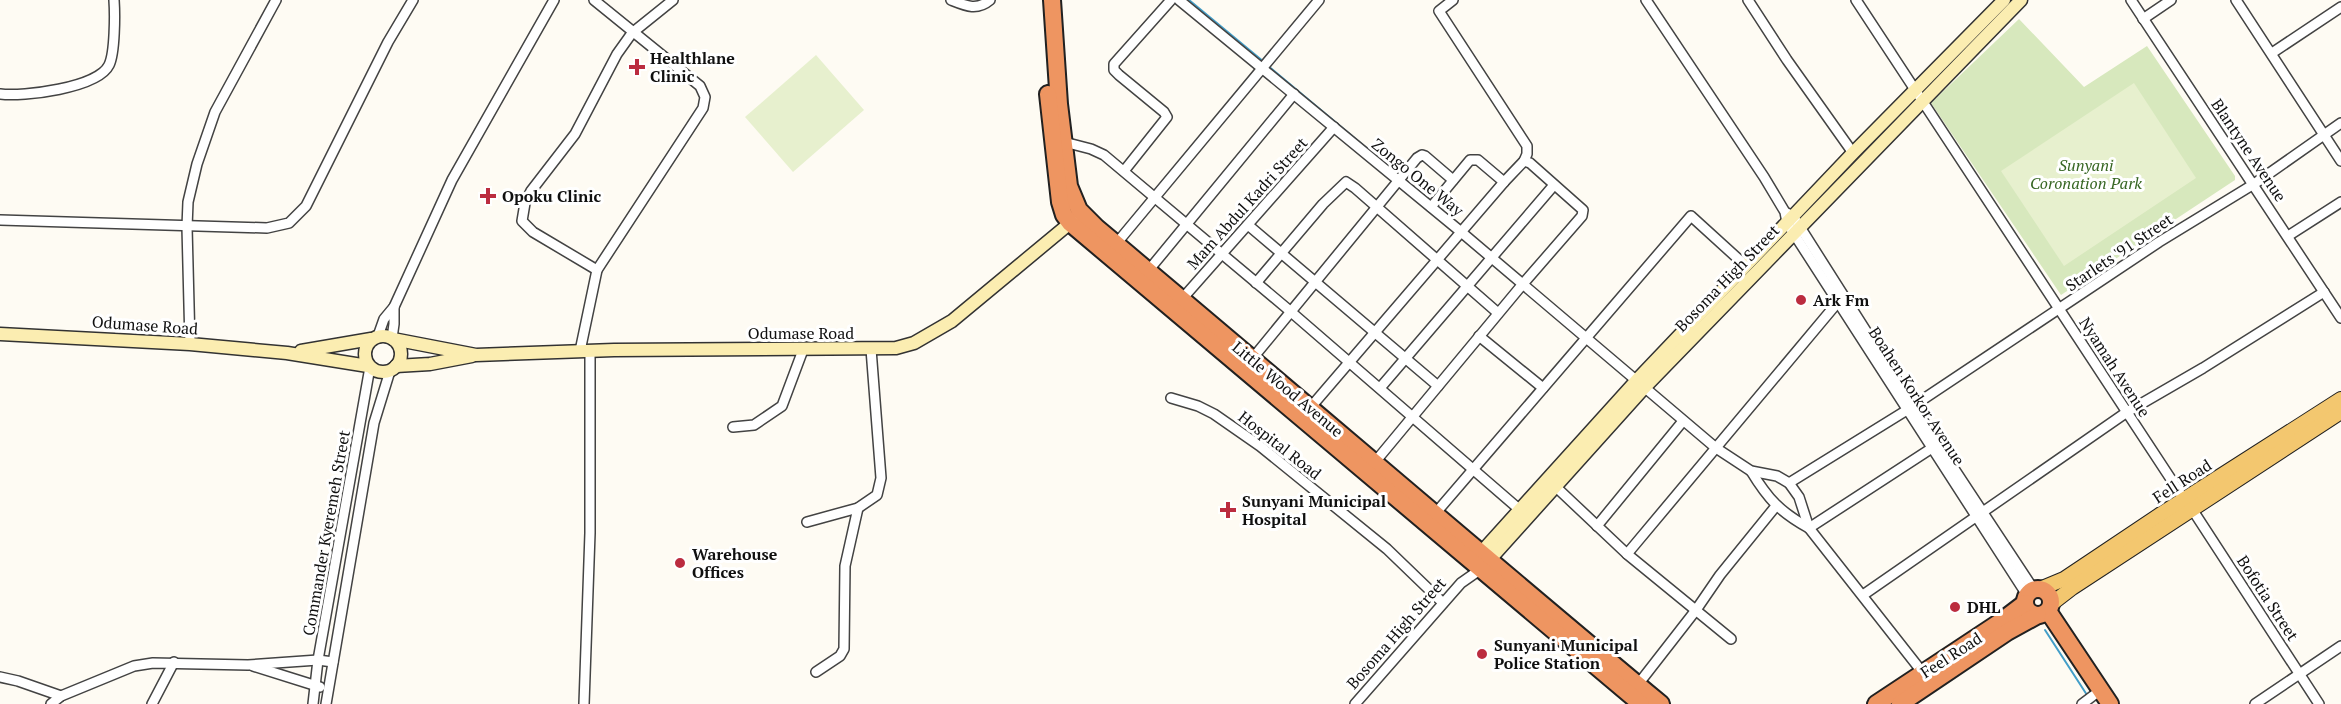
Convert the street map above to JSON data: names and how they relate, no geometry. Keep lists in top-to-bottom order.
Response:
{
  "streets": {
    "highway": ["Little Wood Avenue", "Feel Road"],
    "main road": ["Fell Road"],
    "street": [
      "Blantyne Avenue",
      "Zongo One Way",
      "Mam Abdul Kadri Street",
      "Starlets '91 Street",
      "Bosoma High Street",
      "Odumase Road",
      "Nyamah Avenue",
      "Boahen Korkor Avenue",
      "Hospital Road",
      "Commander Kyeremeh Street",
      "Bofotia Street"
    ]
  },
  "crossings": [
    ["Blantyne Avenue", "Starlets '91 Street"],
    ["Zongo One Way", "Mam Abdul Kadri Street"],
    ["Zongo One Way", "Bosoma High Street"],
    ["Mam Abdul Kadri Street", "Little Wood Avenue"],
    ["Starlets '91 Street", "Nyamah Avenue"],
    ["Starlets '91 Street", "Boahen Korkor Avenue"],
    ["Bosoma High Street", "Nyamah Avenue"],
    ["Bosoma High Street", "Little Wood Avenue"],
    ["Bosoma High Street", "Boahen Korkor Avenue"],
    ["Bosoma High Street", "Hospital Road"],
    ["Odumase Road", "Little Wood Avenue"],
    ["Odumase Road", "Commander Kyeremeh Street"],
    ["Nyamah Avenue", "Fell Road"],
    ["Nyamah Avenue", "Bofotia Street"],
    ["Boahen Korkor Avenue", "Fell Road"],
    ["Boahen Korkor Avenue", "Feel Road"],
    ["Fell Road", "Bofotia Street"],
    ["Fell Road", "Feel Road"]
  ],
  "parks": ["Sunyani Coronation Park"],
  "places": {
    "health": ["Healthlane Clinic", "Opoku Clinic", "Sunyani Municipal Hospital"],
    "other": [
      "Ark Fm",
      "Warehouse Offices",
      "DHL",
      "Sunyani Municipal Police Station"
    ]
  }
}
